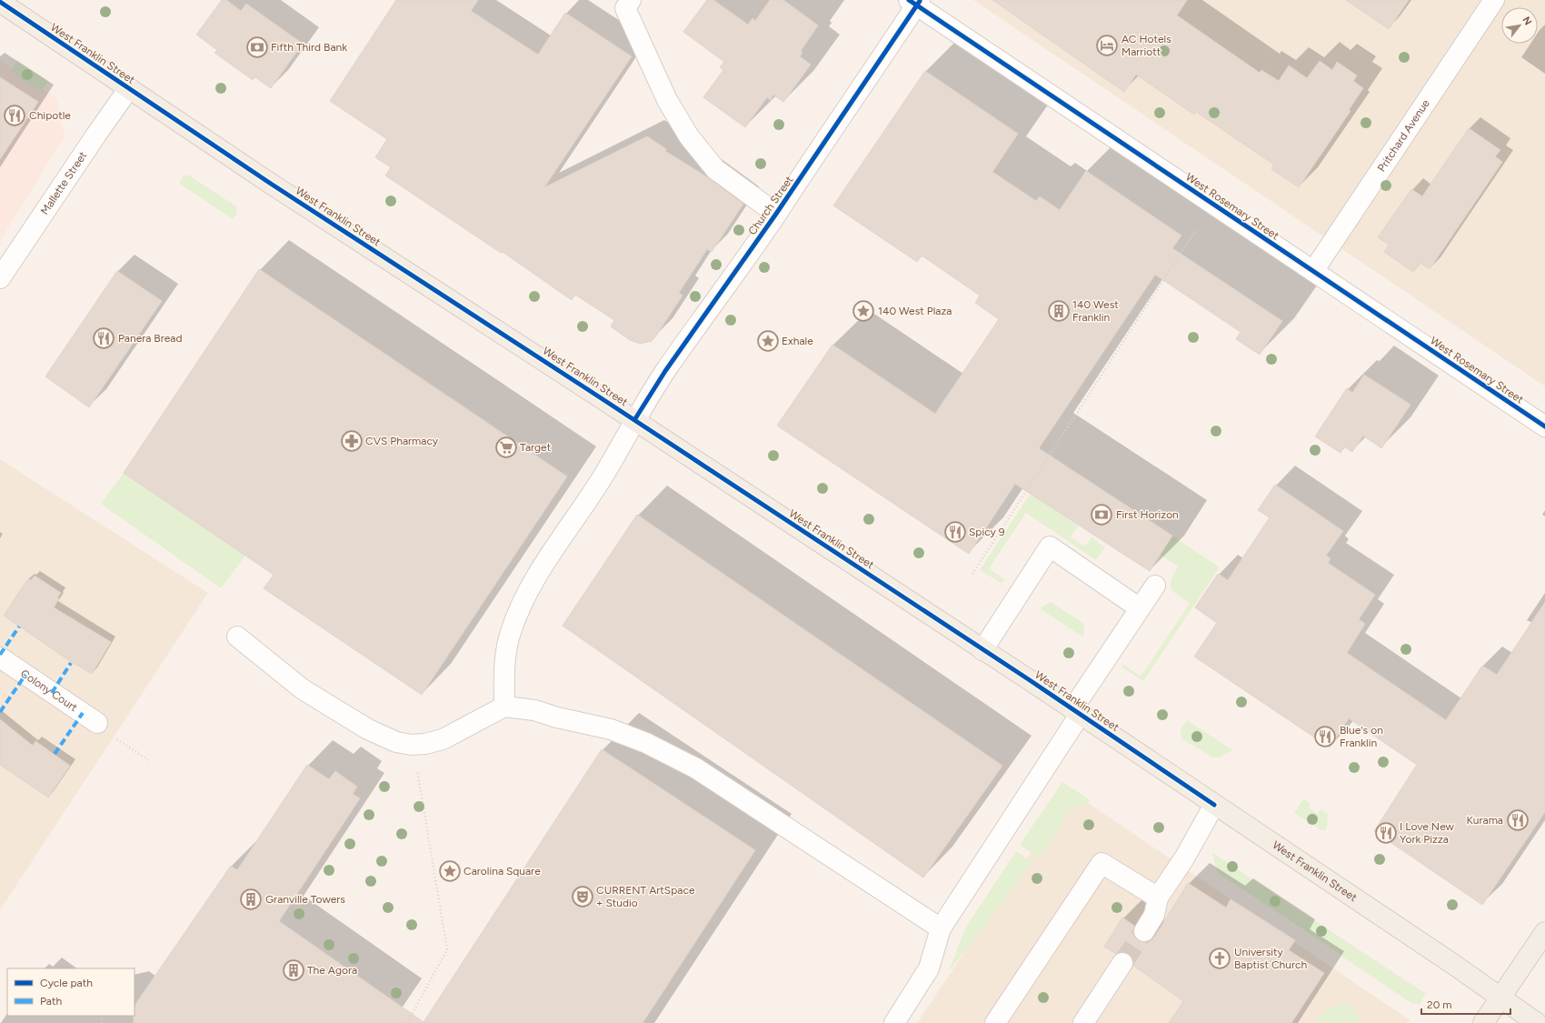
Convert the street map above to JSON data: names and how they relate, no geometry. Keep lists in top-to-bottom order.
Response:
{
  "streets": {
    "main road": ["West Franklin Street"],
    "street": [
      "Pritchard Avenue",
      "Mallette Street",
      "Church Street",
      "West Rosemary Street",
      "Colony Court"
    ]
  },
  "crossings": [
    ["West Franklin Street", "Mallette Street"],
    ["West Franklin Street", "Church Street"],
    ["Pritchard Avenue", "West Rosemary Street"],
    ["Church Street", "West Rosemary Street"]
  ],
  "places": {
    "hotel": ["AC Hotels Marriott"],
    "bank": ["Fifth Third Bank", "First Horizon"],
    "restaurant": [
      "Chipotle",
      "Panera Bread",
      "Spicy 9",
      "Blue's on Franklin",
      "Kurama",
      "I Love New York Pizza"
    ],
    "place": ["140 West Plaza", "Exhale", "Carolina Square"],
    "building": ["140 West Franklin", "Granville Towers", "The Agora"],
    "pharmacy": ["CVS Pharmacy"],
    "supermarket": ["Target"],
    "theatre": ["CURRENT ArtSpace + Studio"],
    "church": ["University Baptist Church"]
  },
  "legend": ["Cycle path", "Path"],
  "scale_bar": "20 m",
  "north": "top right"
}
